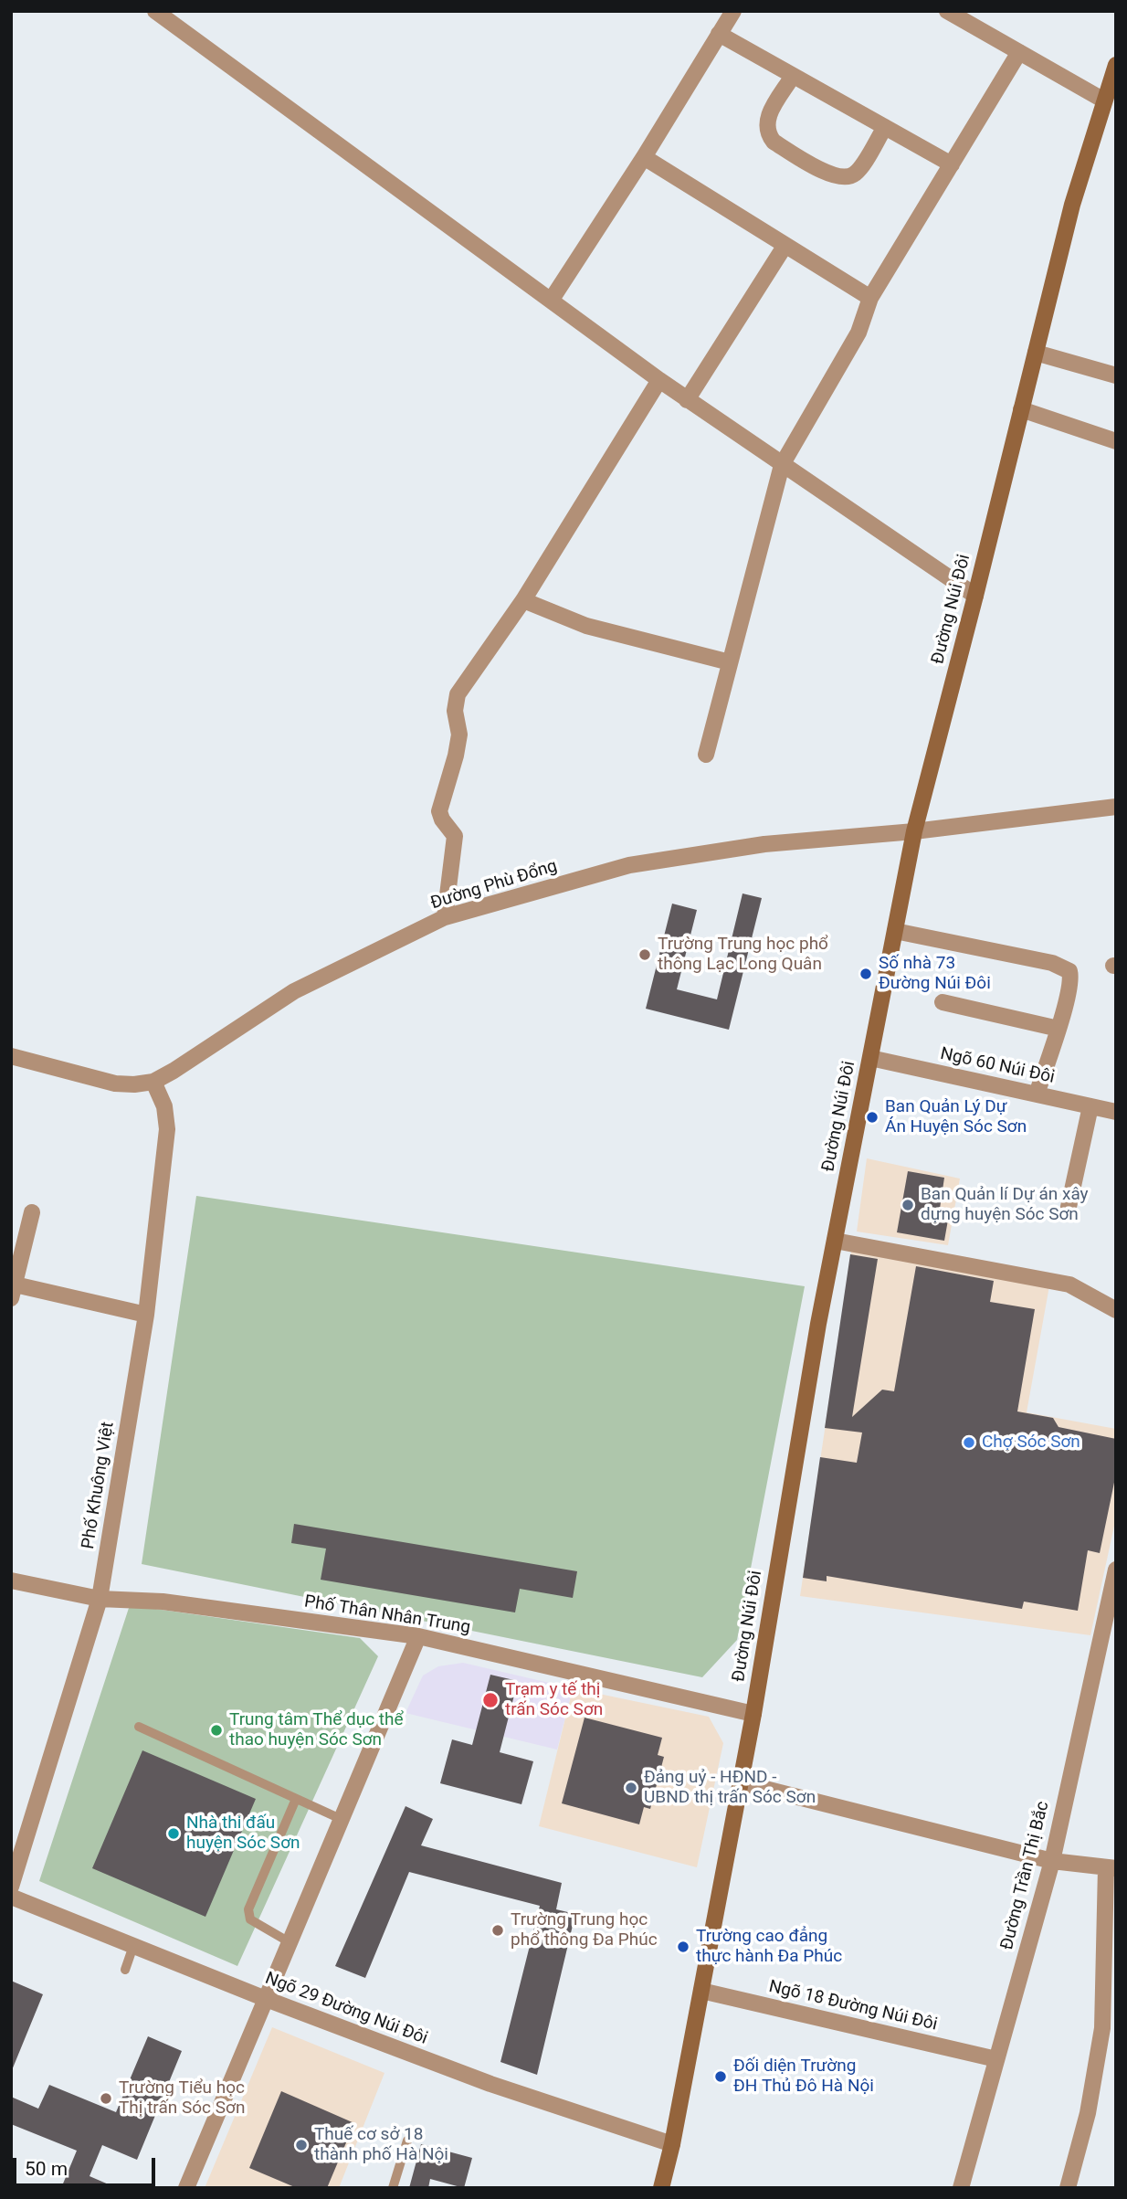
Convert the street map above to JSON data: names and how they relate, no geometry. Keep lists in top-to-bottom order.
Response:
{
  "streets": {
    "main road": ["Đường Núi Đôi"],
    "street": [
      "Đường Phù Đổng",
      "Ngõ 60 Núi Đôi",
      "Phố Khuông Việt",
      "Phố Thân Nhân Trung",
      "Đường Trần Thị Bắc",
      "Ngõ 18 Đường Núi Đôi",
      "Ngõ 29 Đường Núi Đôi"
    ]
  },
  "crossings": [
    ["Đường Núi Đôi", "Đường Phù Đổng"],
    ["Đường Núi Đôi", "Ngõ 60 Núi Đôi"],
    ["Đường Núi Đôi", "Phố Thân Nhân Trung"],
    ["Đường Núi Đôi", "Ngõ 18 Đường Núi Đôi"],
    ["Đường Núi Đôi", "Ngõ 29 Đường Núi Đôi"],
    ["Đường Phù Đổng", "Phố Khuông Việt"],
    ["Phố Khuông Việt", "Phố Thân Nhân Trung"],
    ["Đường Trần Thị Bắc", "Ngõ 18 Đường Núi Đôi"]
  ],
  "places": [
    "Trường Trung học phổ thông Lạc Long Quân",
    "Số nhà 73 Đường Núi Đôi",
    "Ban Quản Lý Dự Án Huyện Sóc Sơn",
    "Ban Quản lí Dự án xây dựng huyện Sóc Sơn",
    "Chợ Sóc Sơn",
    "Trạm y tế thị trấn Sóc Sơn",
    "Trung tâm Thể dục thể thao huyện Sóc Sơn",
    "Đảng uỷ - HĐND - UBND thị trấn Sóc Sơn",
    "Nhà thi đấu huyện Sóc Sơn",
    "Trường Trung học phổ thông Đa Phúc",
    "Trường cao đẳng thực hành Đa Phúc",
    "Đối diện Trường ĐH Thủ Đô Hà Nội",
    "Trường Tiểu học Thị trấn Sóc Sơn",
    "Thuế cơ sở 18 thành phố Hà Nội"
  ],
  "scale_bar": "50 m"
}
